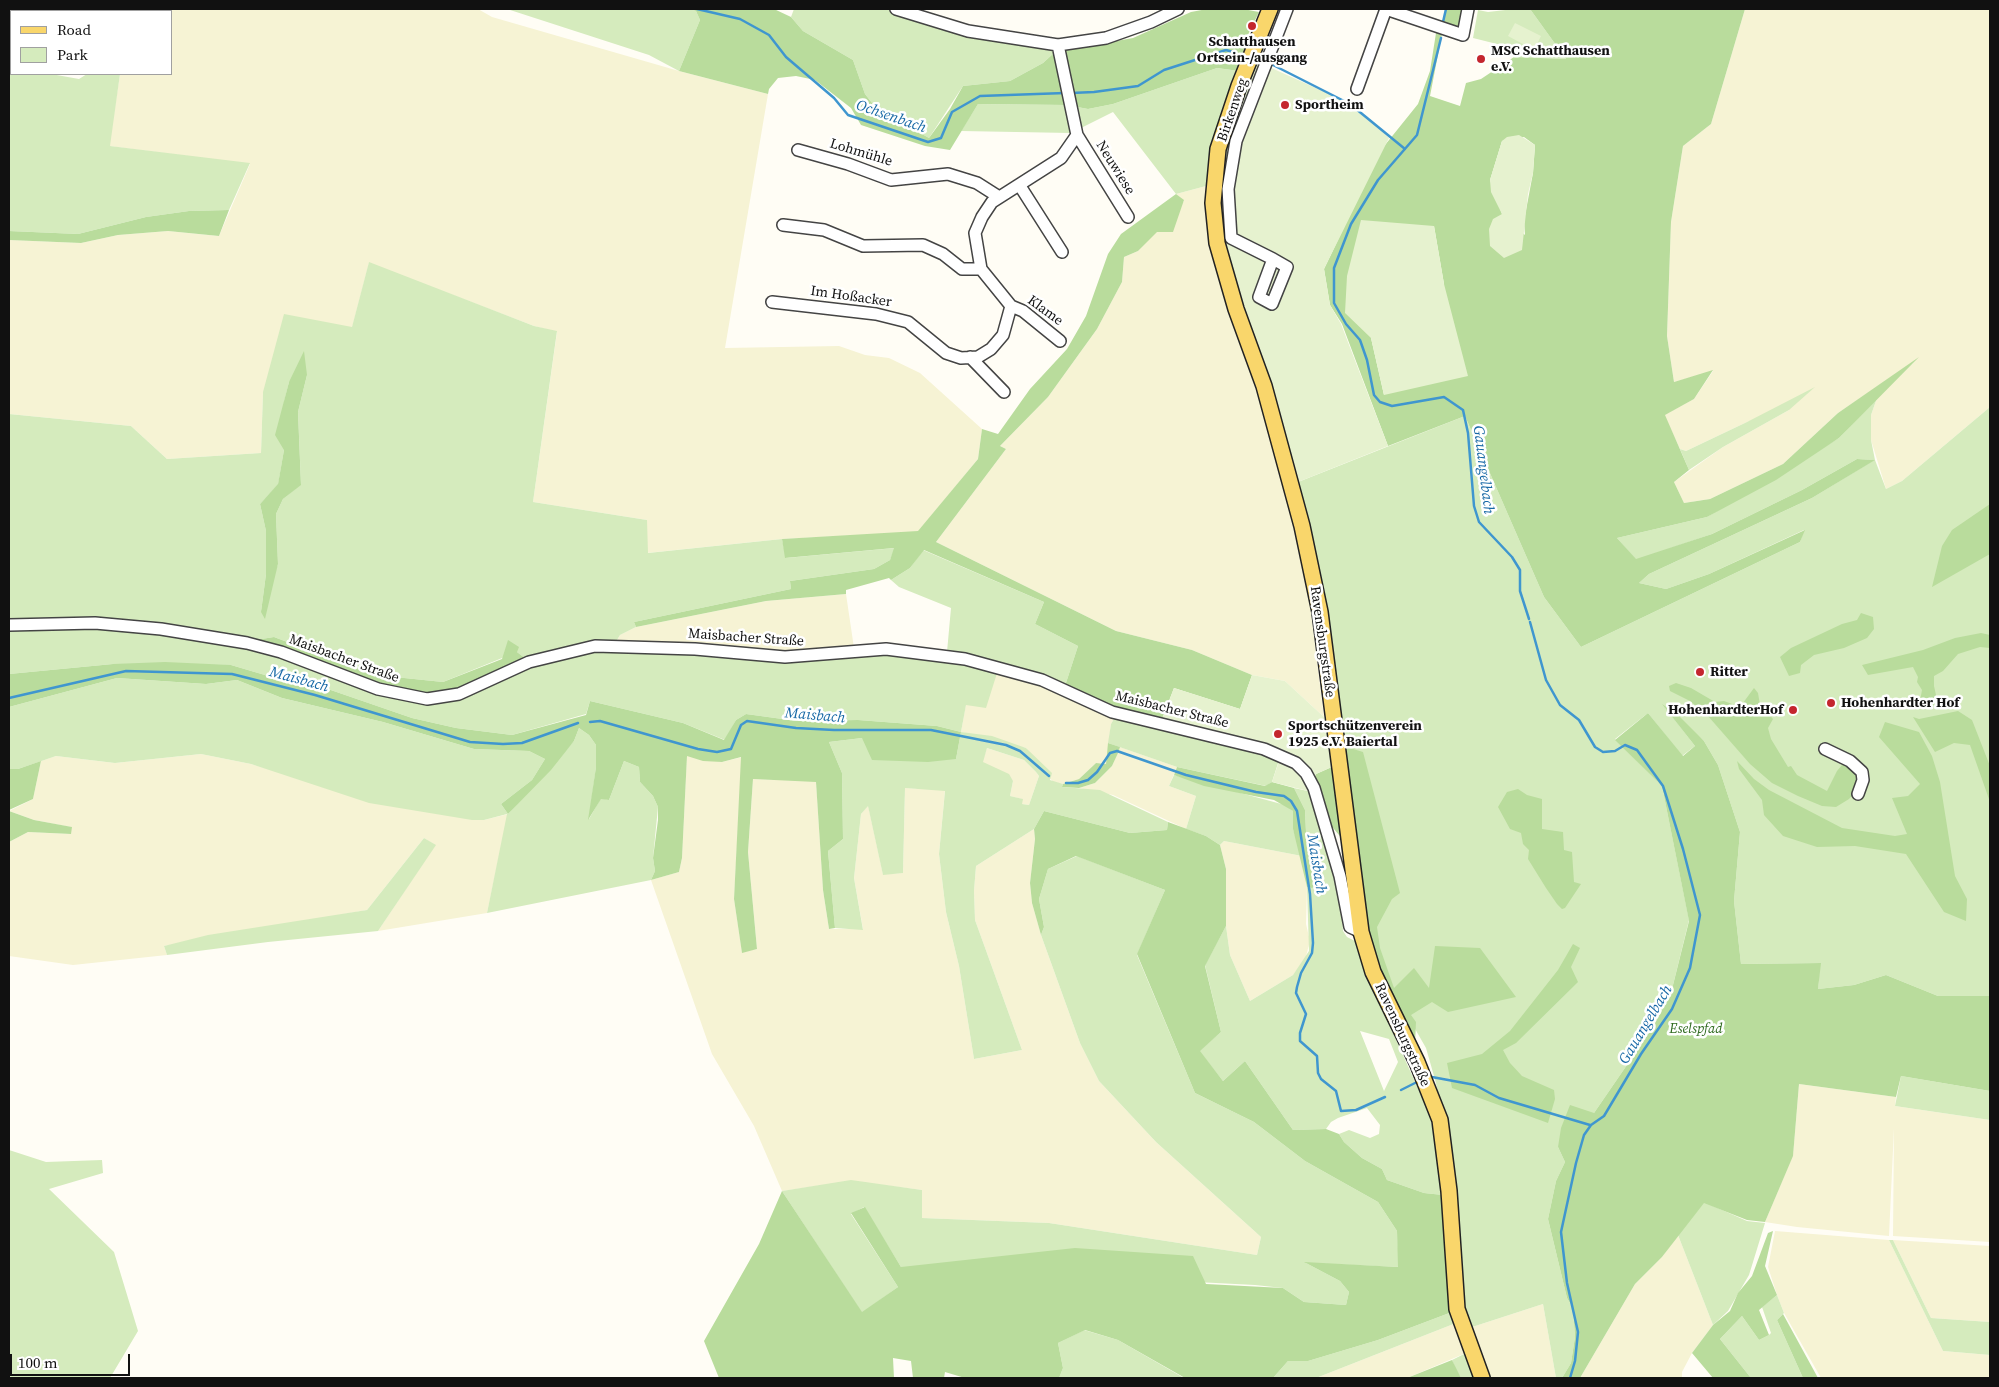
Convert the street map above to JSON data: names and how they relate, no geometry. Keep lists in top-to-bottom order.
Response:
{
  "streets": {
    "main road": ["Ravensburgstraße"],
    "street": [
      "Birkenweg",
      "Lohmühle",
      "Neuwiese",
      "Im Hoßacker",
      "Klame",
      "Maisbacher Straße"
    ]
  },
  "crossings": [
    ["Maisbacher Straße", "Ravensburgstraße"]
  ],
  "water": ["Ochsenbach", "Gauangelbach", "Maisbach"],
  "parks": ["Eselspfad"],
  "places": [
    "Schatthausen Ortsein-/ausgang",
    "MSC Schatthausen e.V.",
    "Sportheim",
    "Ritter",
    "Hohenhardter Hof",
    "HohenhardterHof",
    "Sportschützenverein 1925 e.V. Baiertal"
  ],
  "legend": ["Road", "Park"],
  "scale_bar": "100 m"
}
